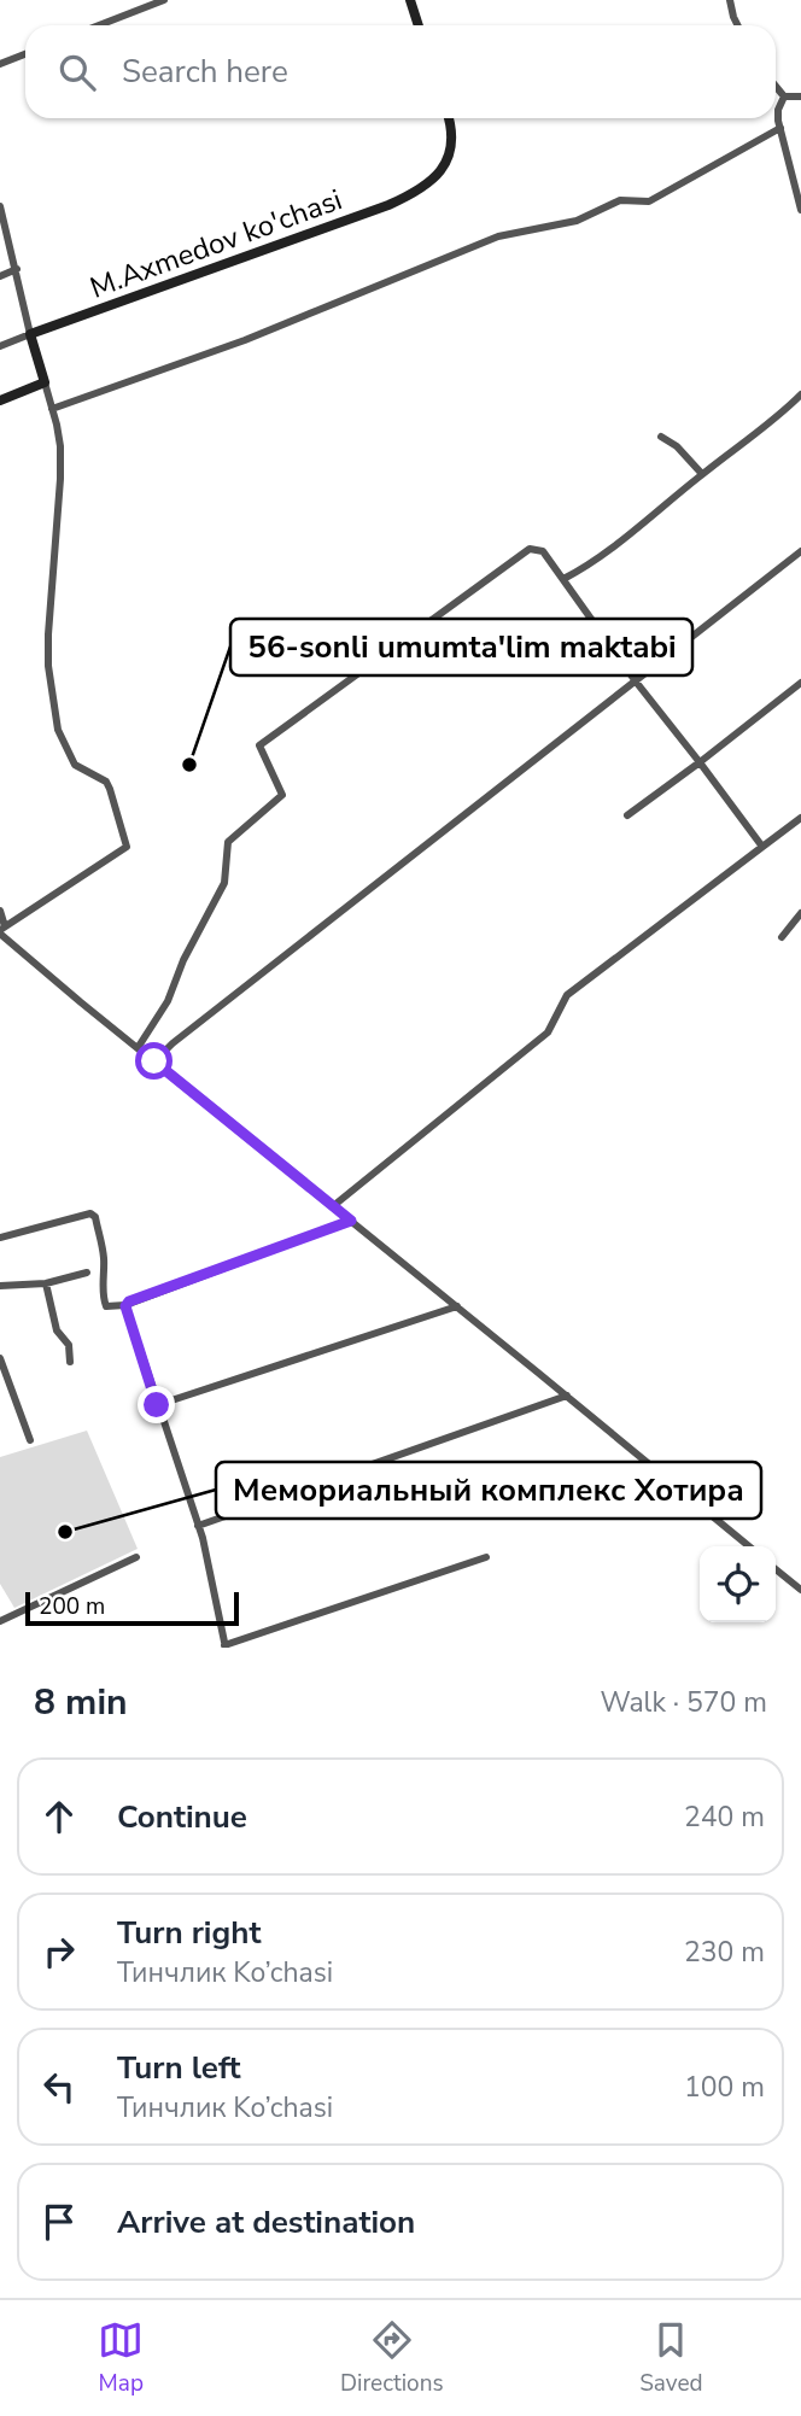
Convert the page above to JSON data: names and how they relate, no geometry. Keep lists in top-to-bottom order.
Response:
{
  "streets": {
    "main road": ["M.Axmedov ko'chasi"]
  },
  "places": ["56-sonli umumta'lim maktabi", "Мемориальный комплекс Хотира"],
  "scale_bar": "200 m",
  "page": {
    "search": "Search here",
    "scale": "200 m",
    "heading": ["8 min", "Walk · 570 m"],
    "list": [
      ["Continue", "240 m"],
      ["Turn right", "Тинчлик Ko’chasi", "230 m"],
      ["Turn left", "Тинчлик Ko’chasi", "100 m"],
      "Arrive at destination"
    ],
    "nav": ["Map", "Directions", "Saved"]
  }
}
